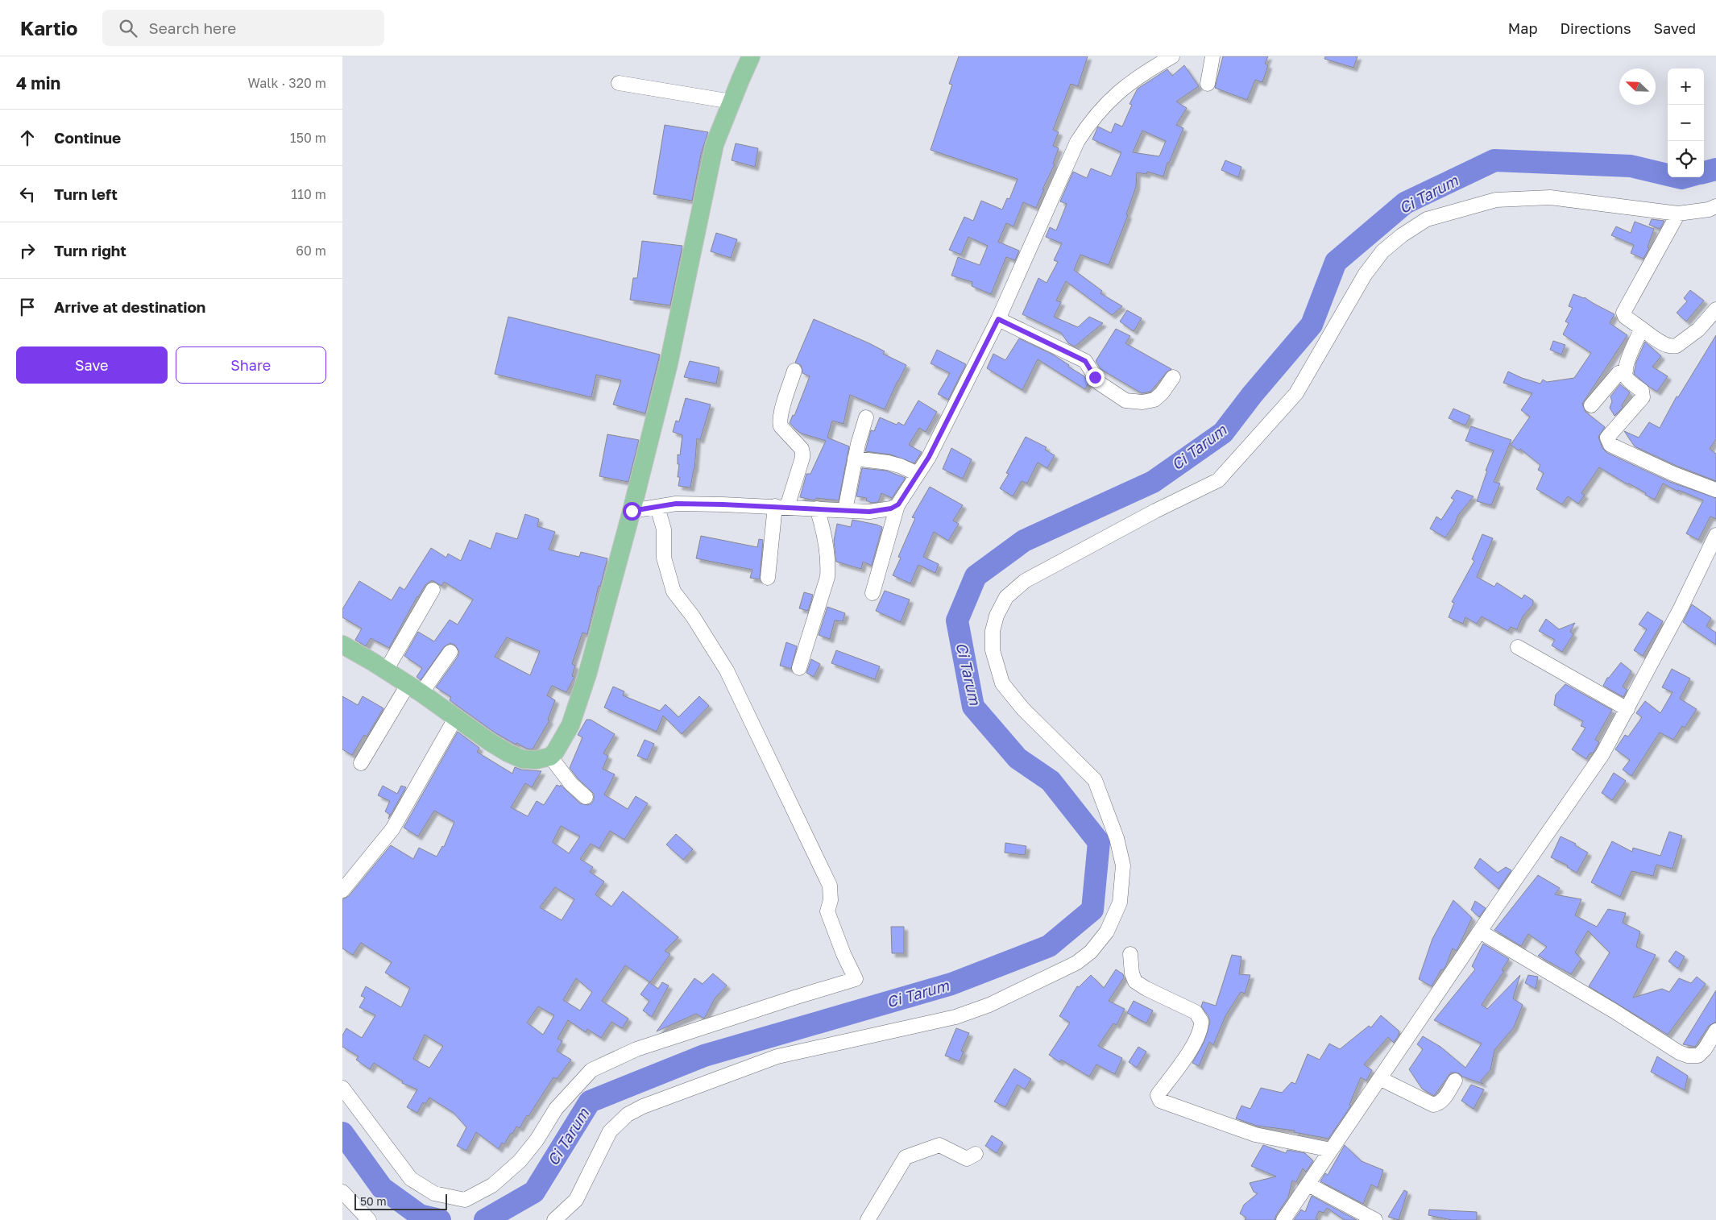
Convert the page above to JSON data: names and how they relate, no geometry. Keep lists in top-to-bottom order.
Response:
{
  "water": ["Ci Tarum"],
  "scale_bar": "50 m",
  "north": "top left",
  "page": {
    "header": "Kartio",
    "search": "Search here",
    "nav": ["Map", "Directions", "Saved"],
    "heading": ["4 min", "Walk · 320 m"],
    "map_buttons": ["+", "−"],
    "list": [
      ["Continue", "150 m"],
      ["Turn left", "110 m"],
      ["Turn right", "60 m"],
      "Arrive at destination"
    ],
    "buttons": ["Save", "Share"],
    "scale": "50 m"
  }
}
